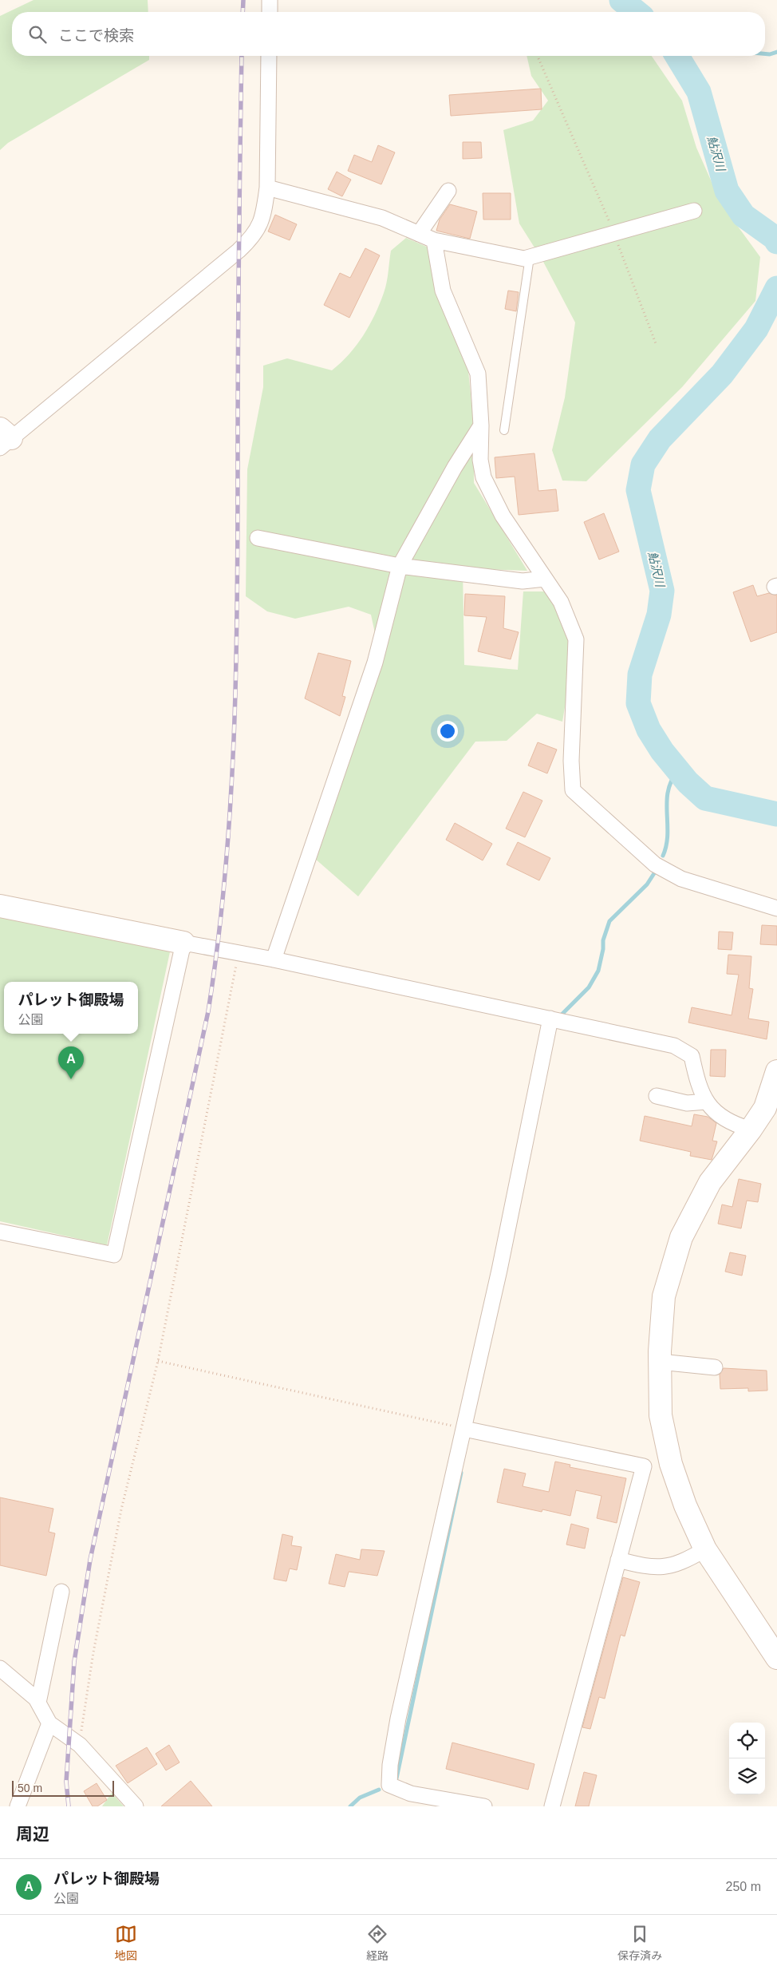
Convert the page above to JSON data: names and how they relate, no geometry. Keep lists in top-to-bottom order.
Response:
{
  "water": ["鮎沢川"],
  "scale_bar": "50 m",
  "page": {
    "search": "ここで検索",
    "popup": ["パレット御殿場", "公園"],
    "pins": "A",
    "scale": "50 m",
    "heading": "周辺",
    "list": [
      {
        "mark": "A",
        "name": "パレット御殿場",
        "note": "公園",
        "value": "250 m"
      }
    ],
    "nav": ["地図", "経路", "保存済み"]
  }
}
